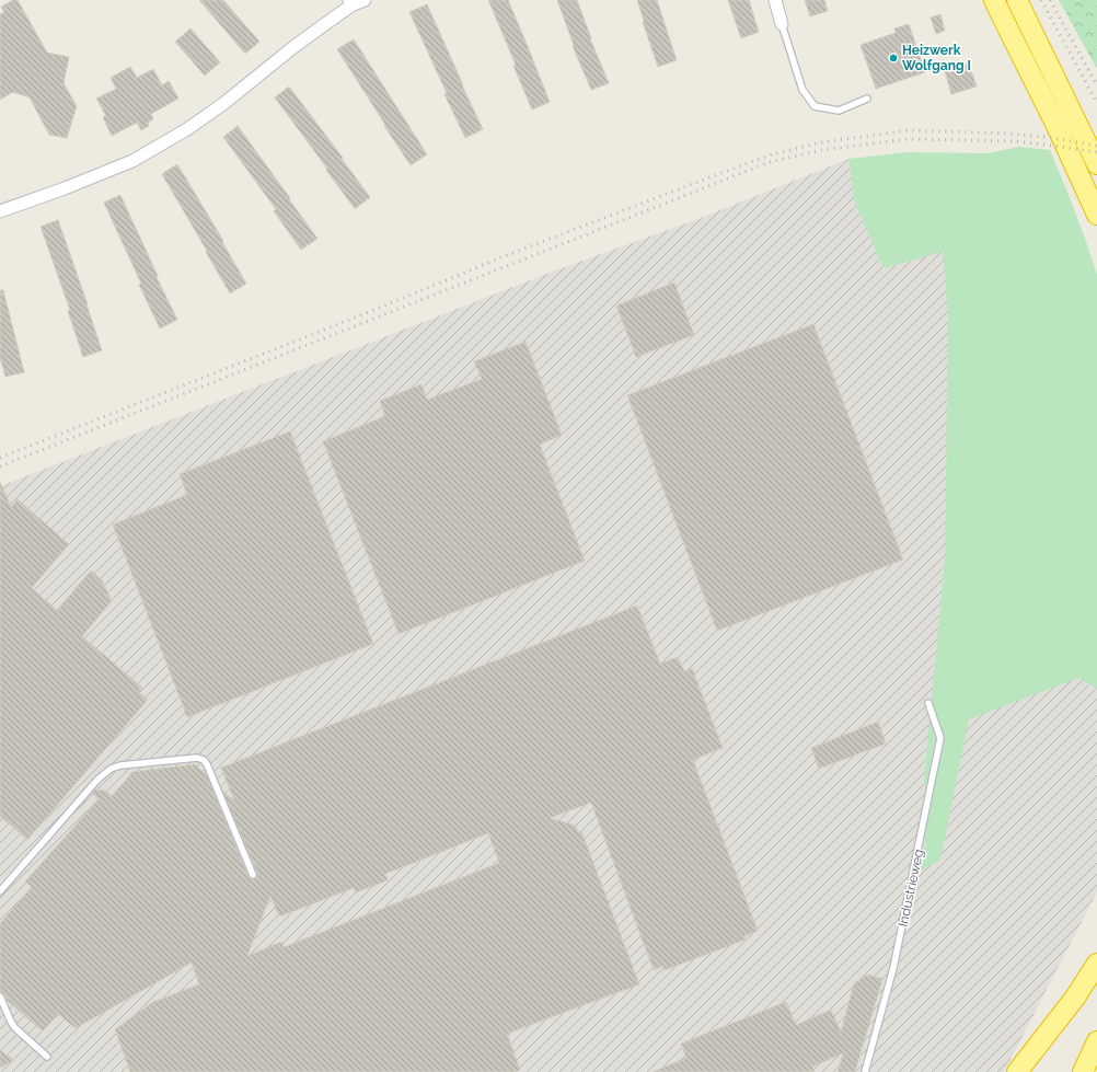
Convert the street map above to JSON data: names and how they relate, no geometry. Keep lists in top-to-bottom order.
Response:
{
  "streets": {
    "lane": ["Industrieweg"]
  },
  "places": ["Heizwerk Wolfgang I"]
}
